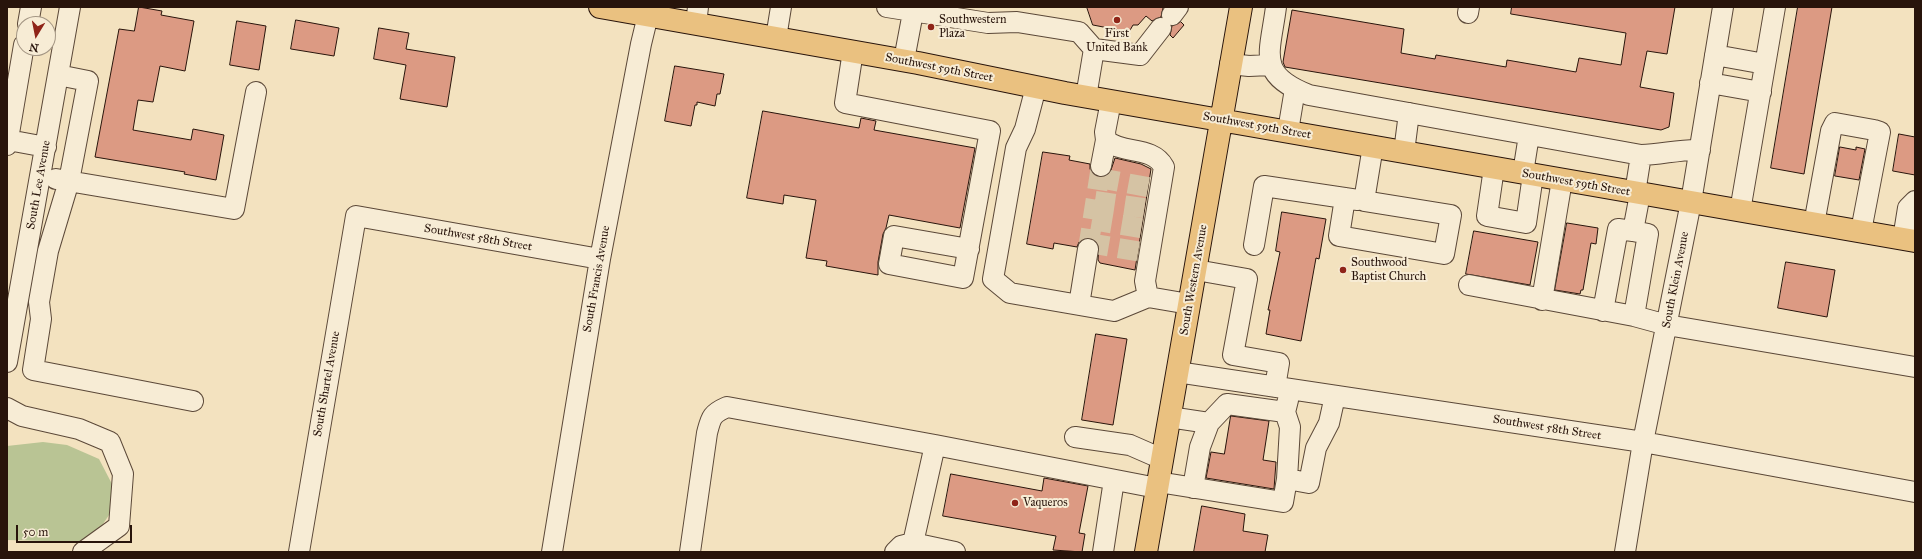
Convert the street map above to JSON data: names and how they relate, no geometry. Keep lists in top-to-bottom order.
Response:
{
  "streets": {
    "main road": ["Southwest 59th Street", "South Western Avenue"],
    "street": [
      "South Lee Avenue",
      "Southwest 58th Street",
      "South Francis Avenue",
      "South Klein Avenue",
      "South Shartel Avenue"
    ]
  },
  "crossings": [
    ["Southwest 59th Street", "South Francis Avenue"],
    ["Southwest 59th Street", "South Western Avenue"],
    ["Southwest 59th Street", "South Klein Avenue"],
    ["Southwest 58th Street", "South Francis Avenue"],
    ["Southwest 58th Street", "South Western Avenue"],
    ["Southwest 58th Street", "South Klein Avenue"],
    ["Southwest 58th Street", "South Shartel Avenue"]
  ],
  "places": [
    "First United Bank",
    "Southwestern Plaza",
    "Southwood Baptist Church",
    "Vaqueros"
  ],
  "scale_bar": "50 m",
  "north": "bottom"
}
